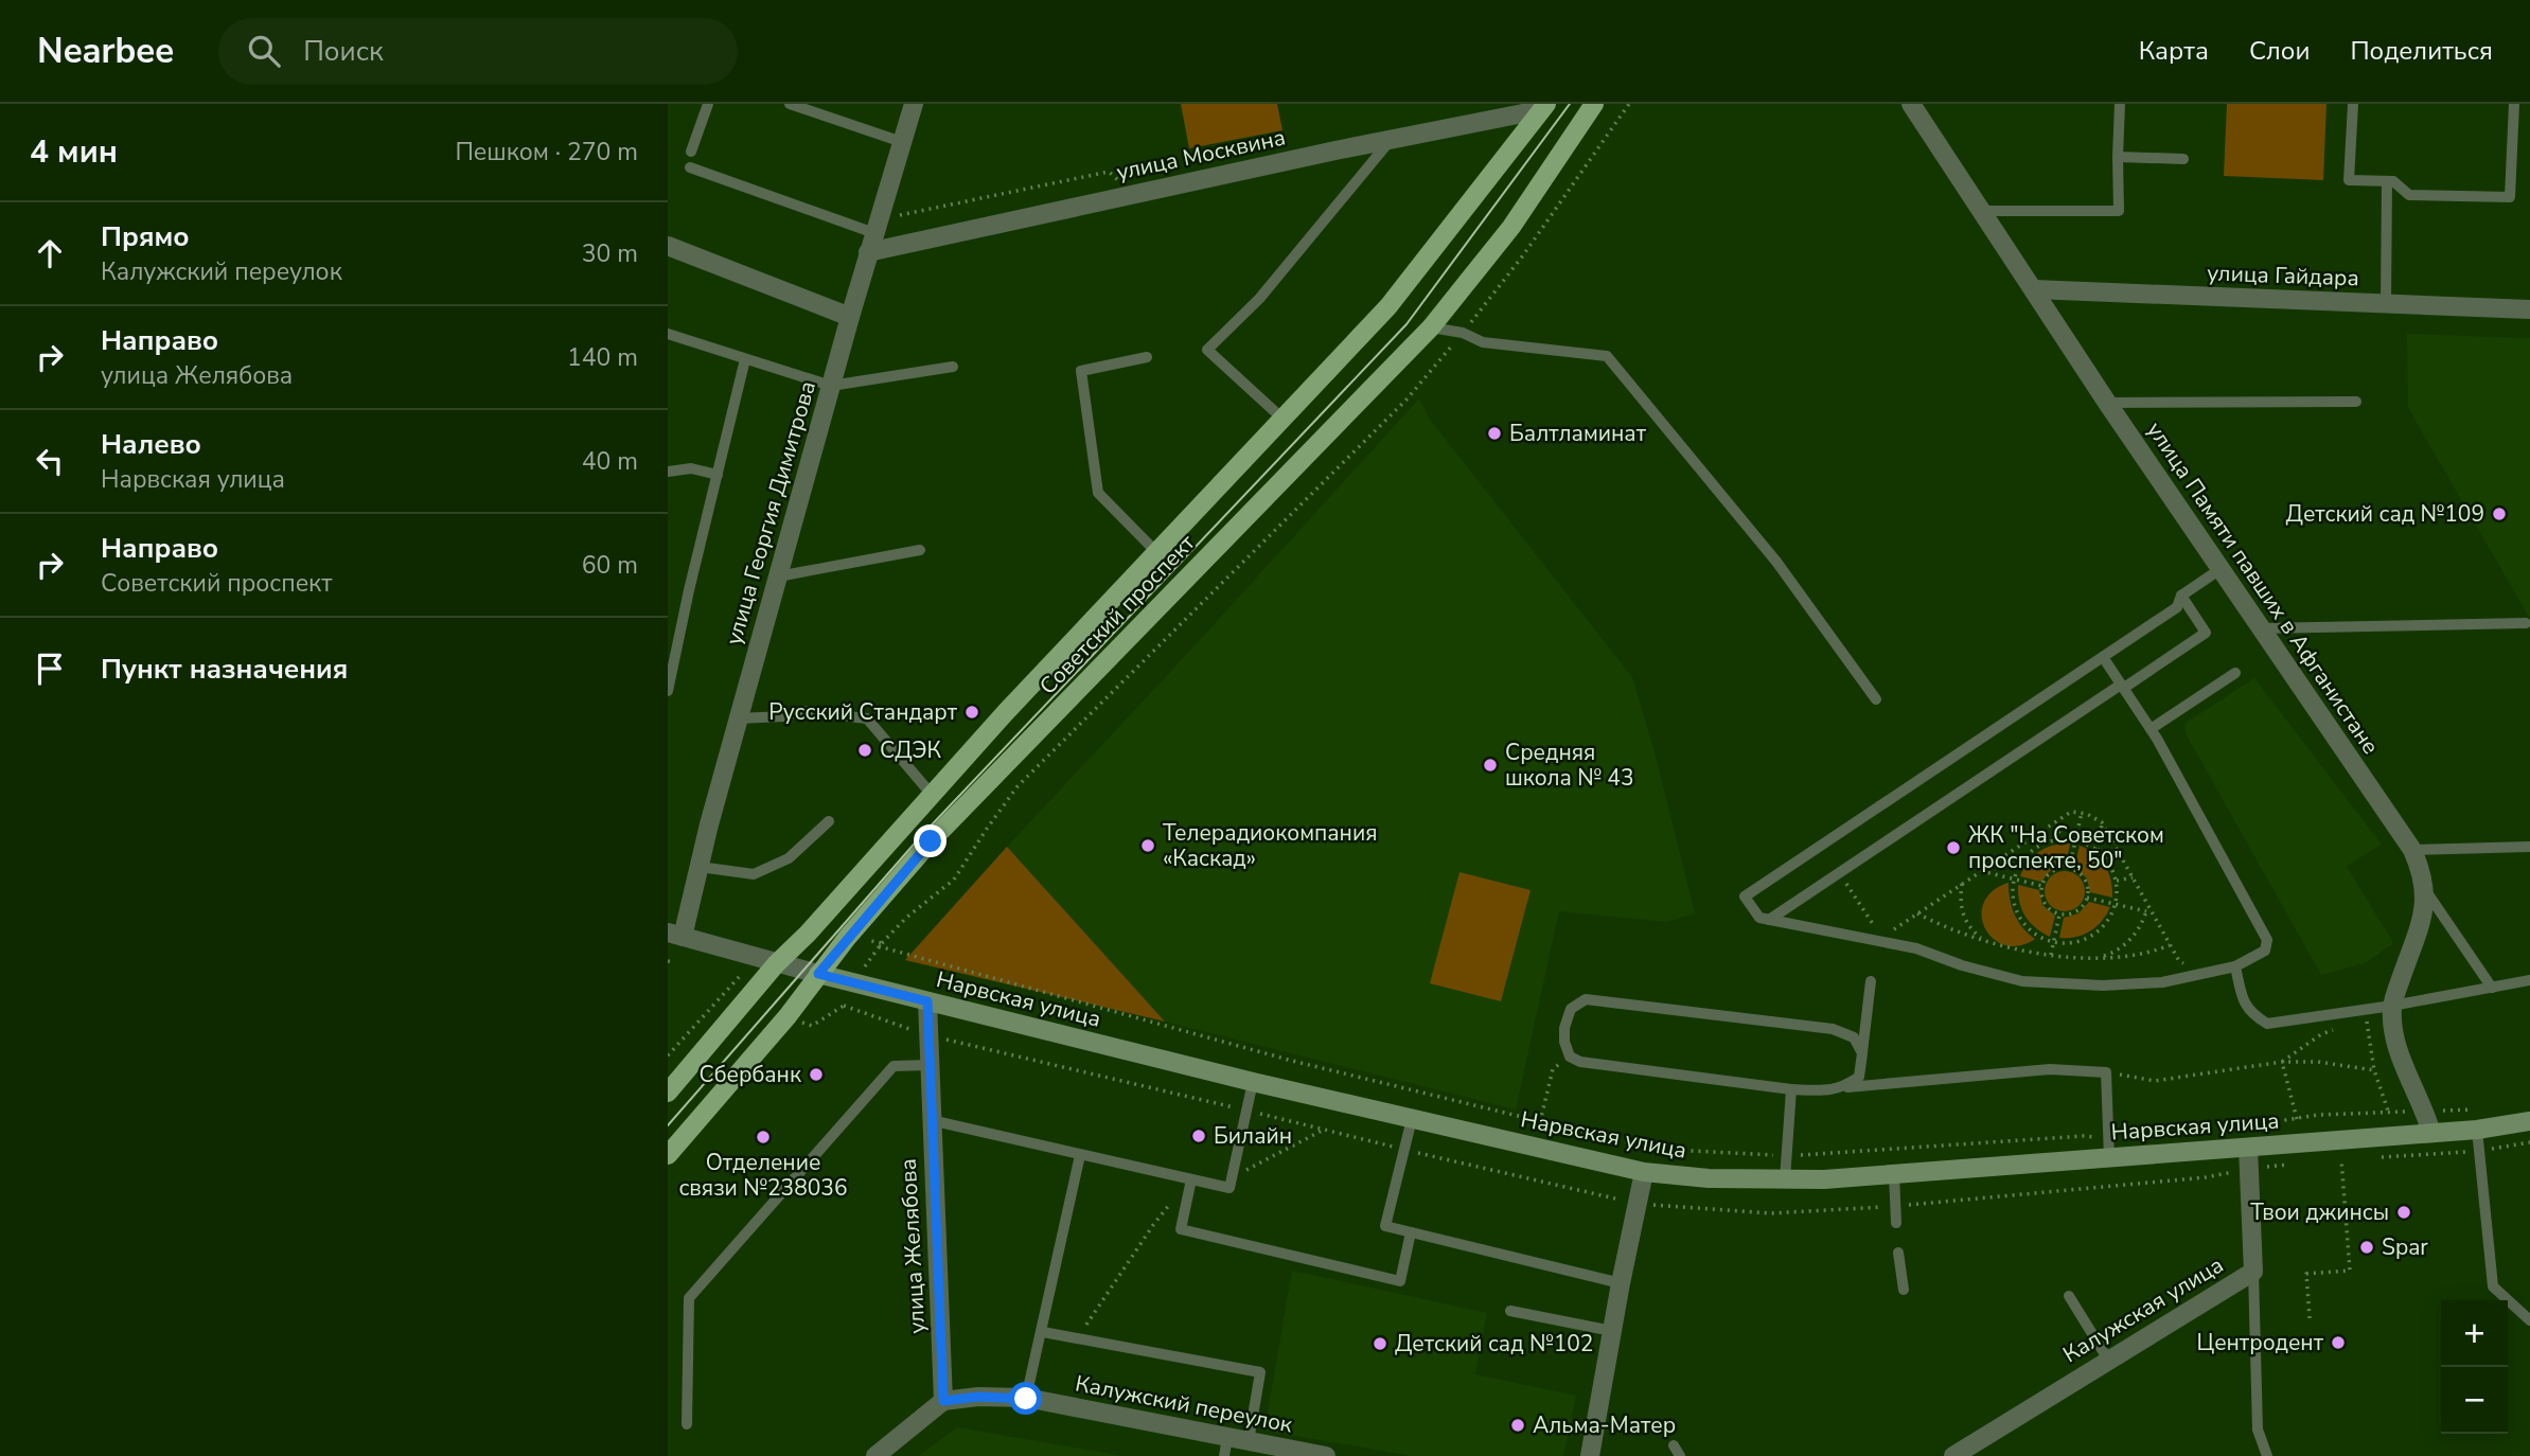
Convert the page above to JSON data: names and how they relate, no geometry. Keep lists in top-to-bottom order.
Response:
{
  "streets": {
    "main road": ["Советский проспект", "Нарвская улица"],
    "street": [
      "улица Москвина",
      "улица Гайдара",
      "улица Георгия Димитрова",
      "улица Памяти павших в Афганистане",
      "улица Желябова",
      "Калужская улица",
      "Калужский переулок"
    ]
  },
  "crossings": [
    ["улица Москвина", "улица Георгия Димитрова"],
    ["улица Москвина", "Советский проспект"],
    ["улица Гайдара", "улица Памяти павших в Афганистане"],
    ["улица Памяти павших в Афганистане", "Нарвская улица"],
    ["Советский проспект", "Нарвская улица"],
    ["Нарвская улица", "улица Желябова"],
    ["Нарвская улица", "Калужская улица"],
    ["улица Желябова", "Калужский переулок"]
  ],
  "places": [
    "Балтламинат",
    "Детский сад №109",
    "Русский Стандарт",
    "СДЭК",
    "Средняя школа № 43",
    "Телерадиокомпания «Каскад»",
    "ЖК \"На Советском проспекте, 50\"",
    "Сбербанк",
    "Билайн",
    "Отделение связи №238036",
    "Твои джинсы",
    "Spar",
    "Центродент",
    "Детский сад №102",
    "Альма-Матер"
  ],
  "page": {
    "header": "Nearbee",
    "search": "Поиск",
    "nav": ["Карта", "Слои", "Поделиться"],
    "heading": ["4 мин", "Пешком · 270 m"],
    "list": [
      ["Прямо", "Калужский переулок", "30 m"],
      ["Направо", "улица Желябова", "140 m"],
      ["Налево", "Нарвская улица", "40 m"],
      ["Направо", "Советский проспект", "60 m"],
      "Пункт назначения"
    ],
    "map_buttons": ["+", "−"]
  }
}
